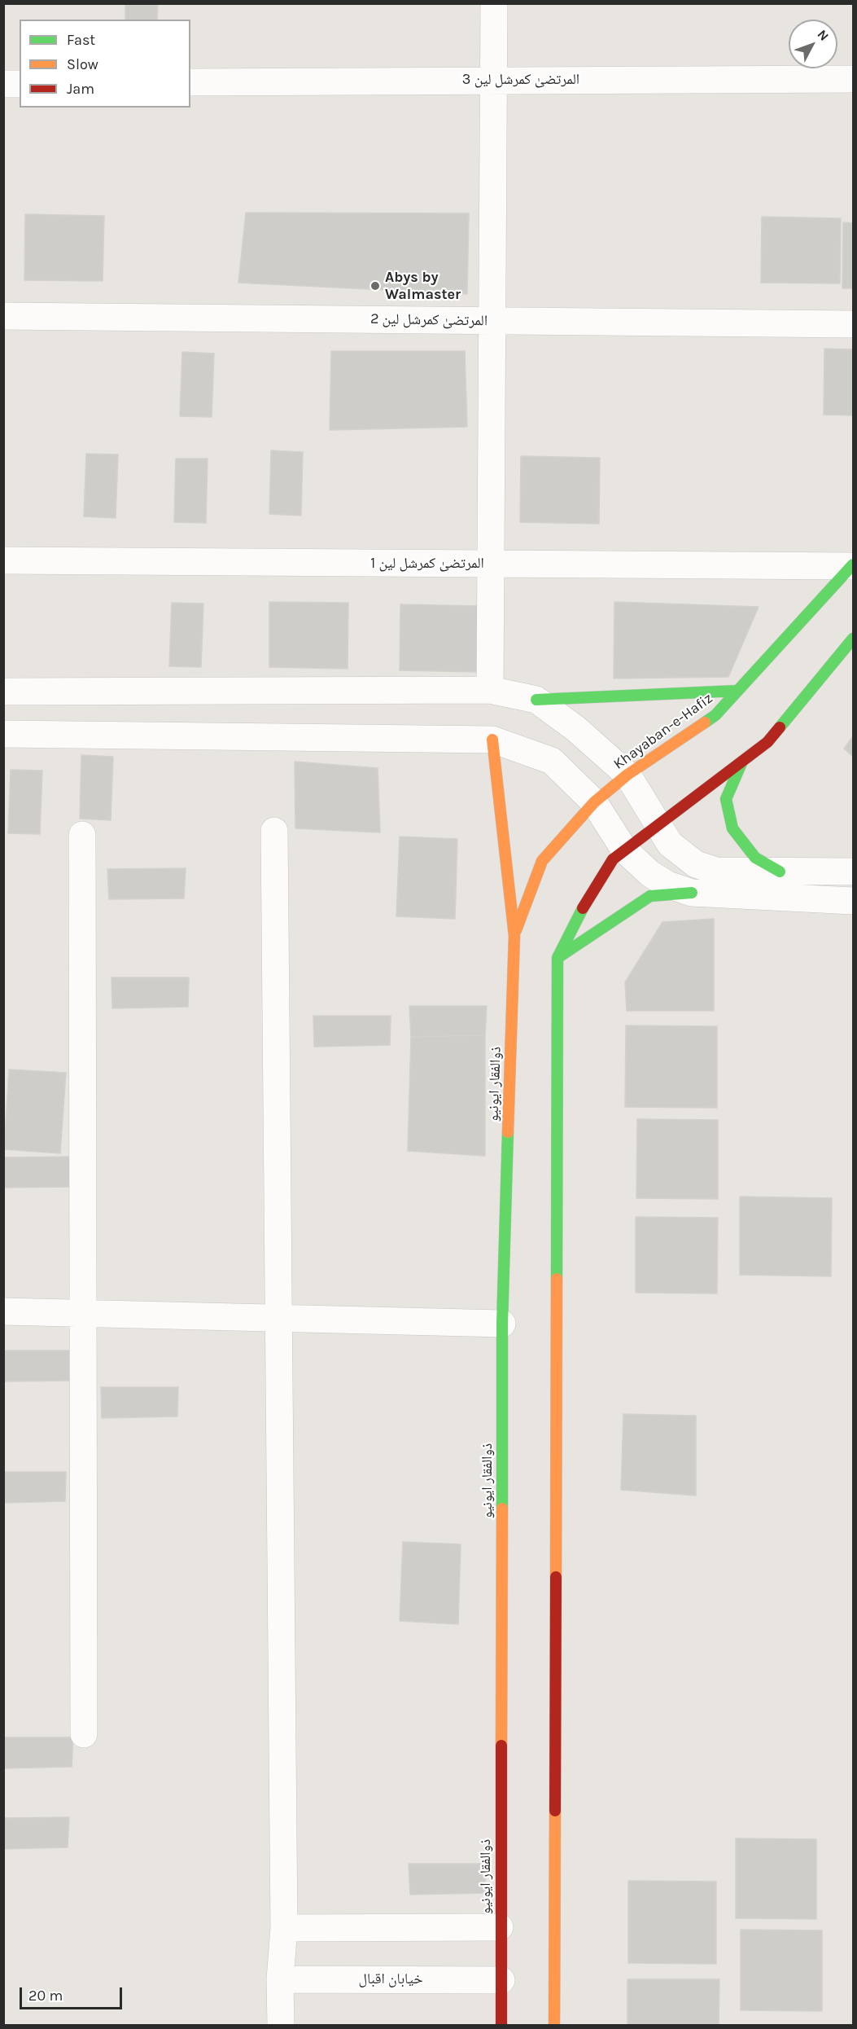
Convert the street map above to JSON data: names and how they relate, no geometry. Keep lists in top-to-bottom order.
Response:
{
  "streets": {
    "street": [
      "المرتضیٰ کمرشل لین 3",
      "المرتضیٰ کمرشل لین 2",
      "المرتضیٰ کمرشل لین 1",
      "Khayaban-e-Hafiz",
      "ذوالفقار ایونیو",
      "خیابان اقبال"
    ]
  },
  "crossings": [
    ["المرتضیٰ کمرشل لین 1", "Khayaban-e-Hafiz"],
    ["Khayaban-e-Hafiz", "ذوالفقار ایونیو"],
    ["ذوالفقار ایونیو", "خیابان اقبال"]
  ],
  "places": ["Abys by Walmaster"],
  "legend": ["Fast", "Slow", "Jam"],
  "scale_bar": "20 m",
  "north": "top right"
}
